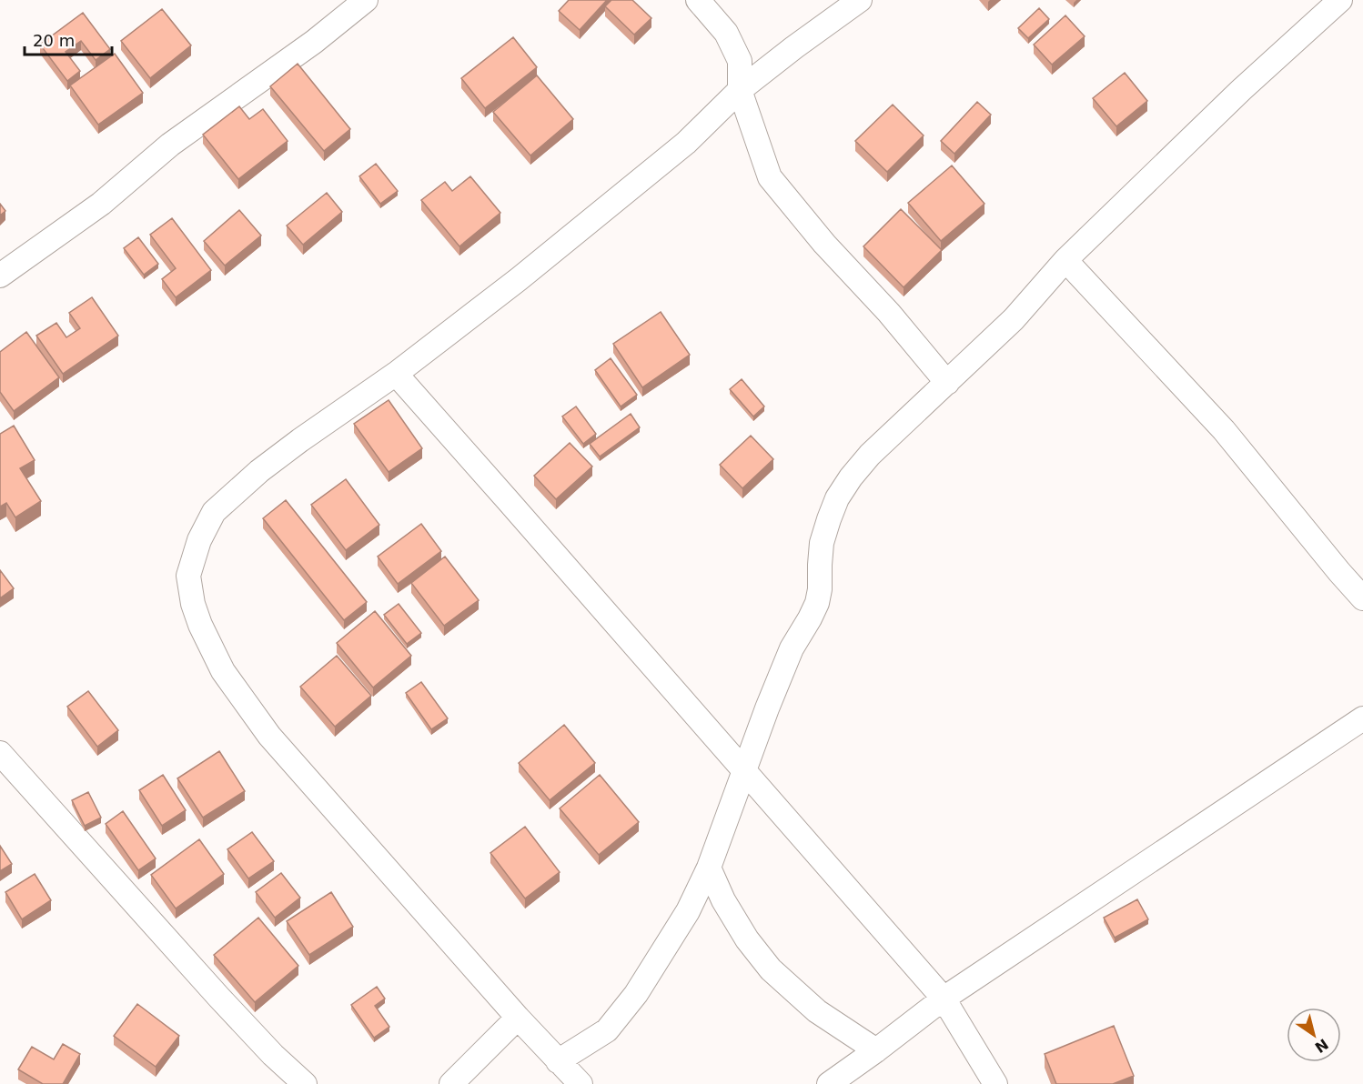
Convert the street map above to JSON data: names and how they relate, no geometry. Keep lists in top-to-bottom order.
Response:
{
  "scale_bar": "20 m",
  "north": "bottom right"
}
